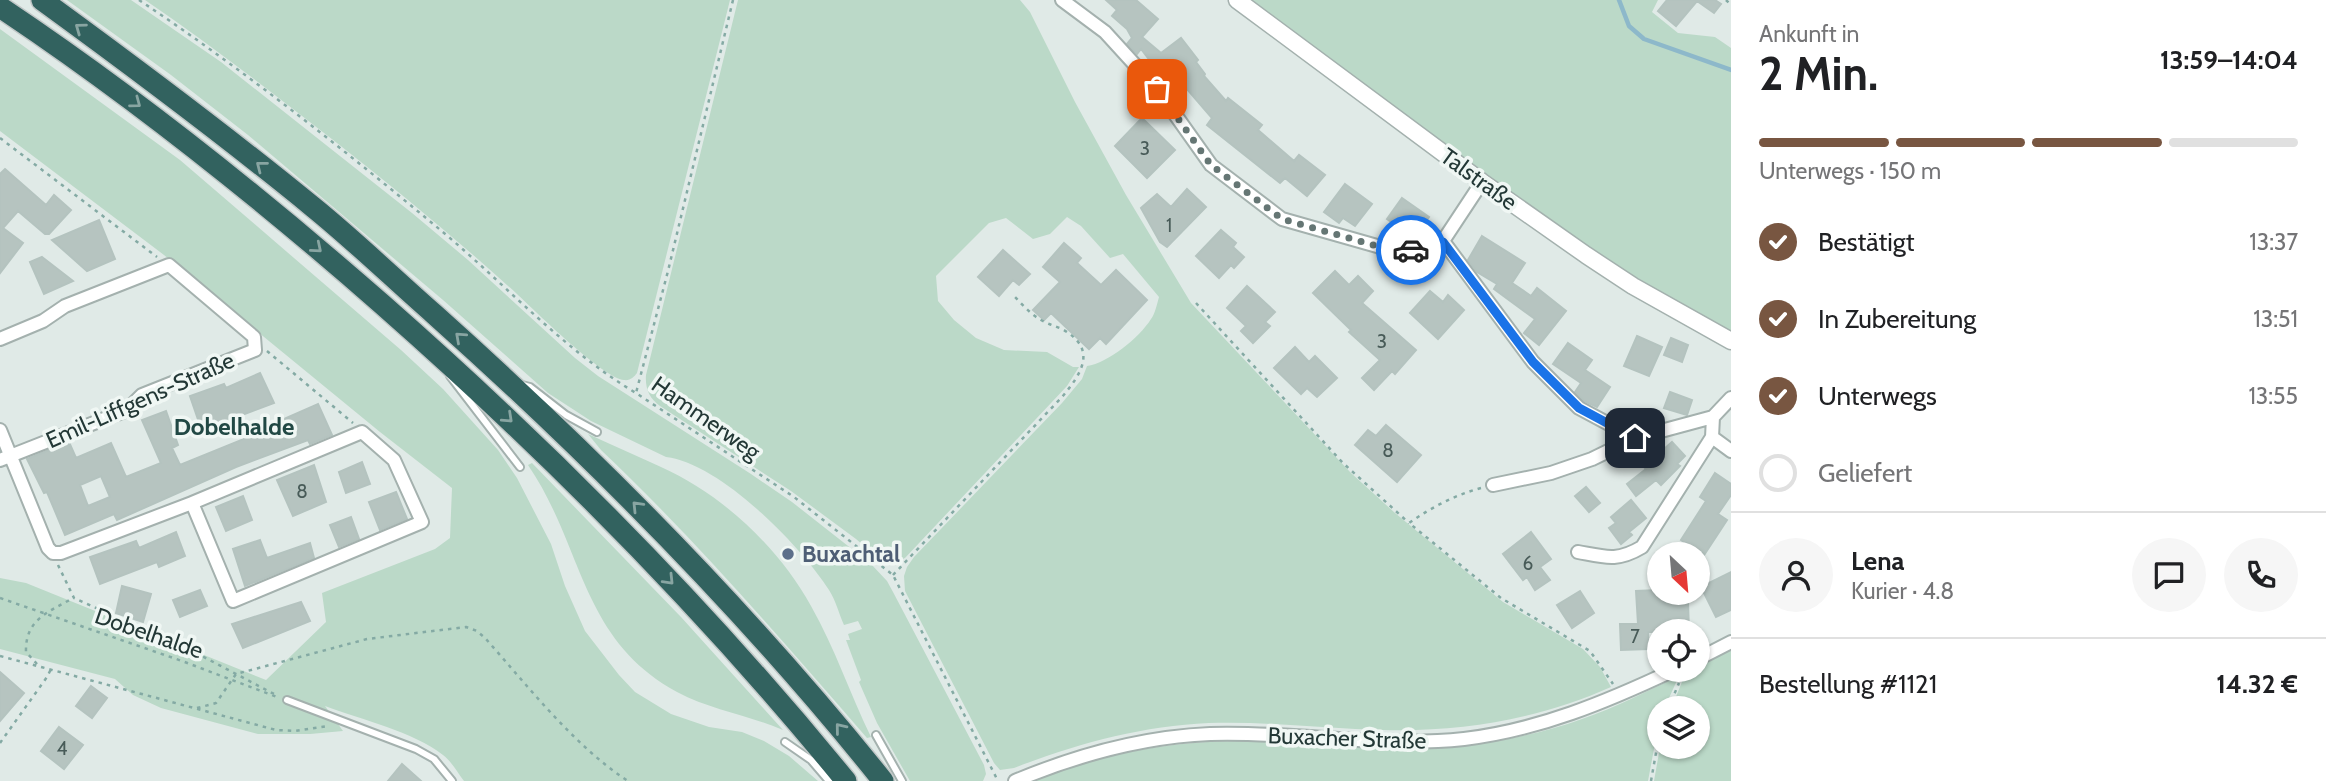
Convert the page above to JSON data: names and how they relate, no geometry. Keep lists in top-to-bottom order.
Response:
{
  "streets": {
    "street": ["Talstraße", "Emil-Liffgens-Straße", "Buxacher Straße"],
    "path": ["Hammerweg", "Dobelhalde"]
  },
  "districts": ["Dobelhalde"],
  "places": ["Buxachtal"],
  "house_numbers": [
    "3",
    "1",
    "3",
    "8",
    "8",
    "6",
    "7",
    "4"
  ],
  "north": "bottom right",
  "page": {
    "heading": ["2 Min.", "Ankunft in", "13:59–14:04"],
    "panel": [
      "Lena",
      "Kurier · 4.8",
      "Bestellung #1121",
      "14.32 €"
    ],
    "bar": "Unterwegs · 150 m",
    "list": [
      ["Bestätigt", "13:37"],
      ["In Zubereitung", "13:51"],
      ["Unterwegs", "13:55"],
      "Geliefert"
    ]
  }
}
